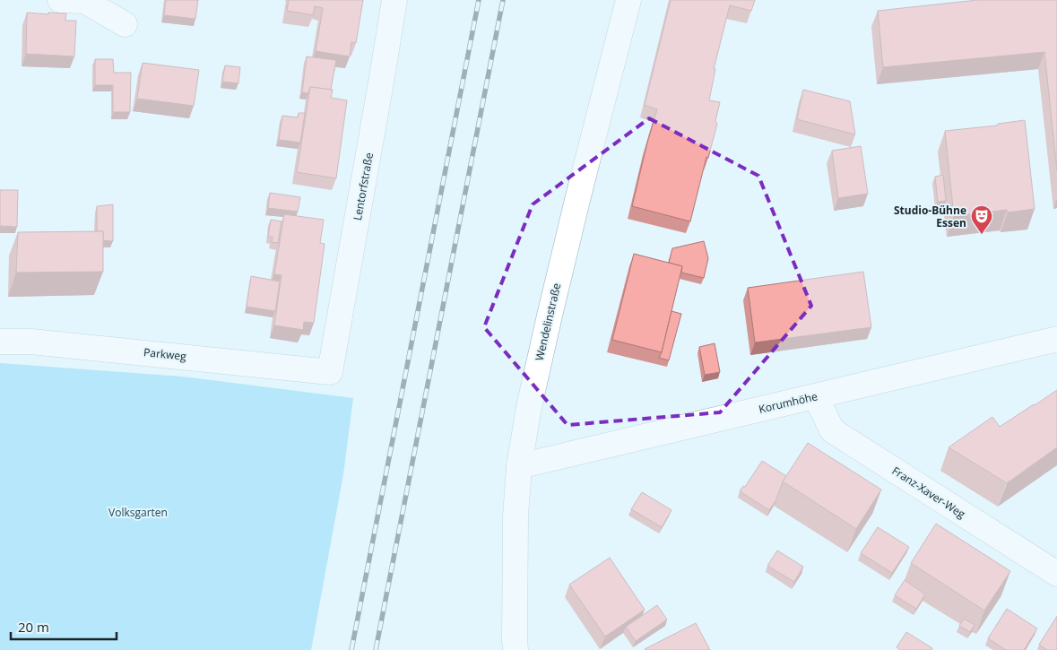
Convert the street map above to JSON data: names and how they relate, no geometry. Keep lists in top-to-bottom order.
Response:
{
  "streets": {
    "street": [
      "Lentorfstraße",
      "Wendelinstraße",
      "Parkweg",
      "Korumhöhe",
      "Franz-Xaver-Weg"
    ]
  },
  "crossings": [
    ["Lentorfstraße", "Parkweg"],
    ["Wendelinstraße", "Korumhöhe"],
    ["Korumhöhe", "Franz-Xaver-Weg"]
  ],
  "parks": ["Volksgarten"],
  "places": {
    "theatre": ["Studio-Bühne Essen"]
  },
  "scale_bar": "20 m"
}
